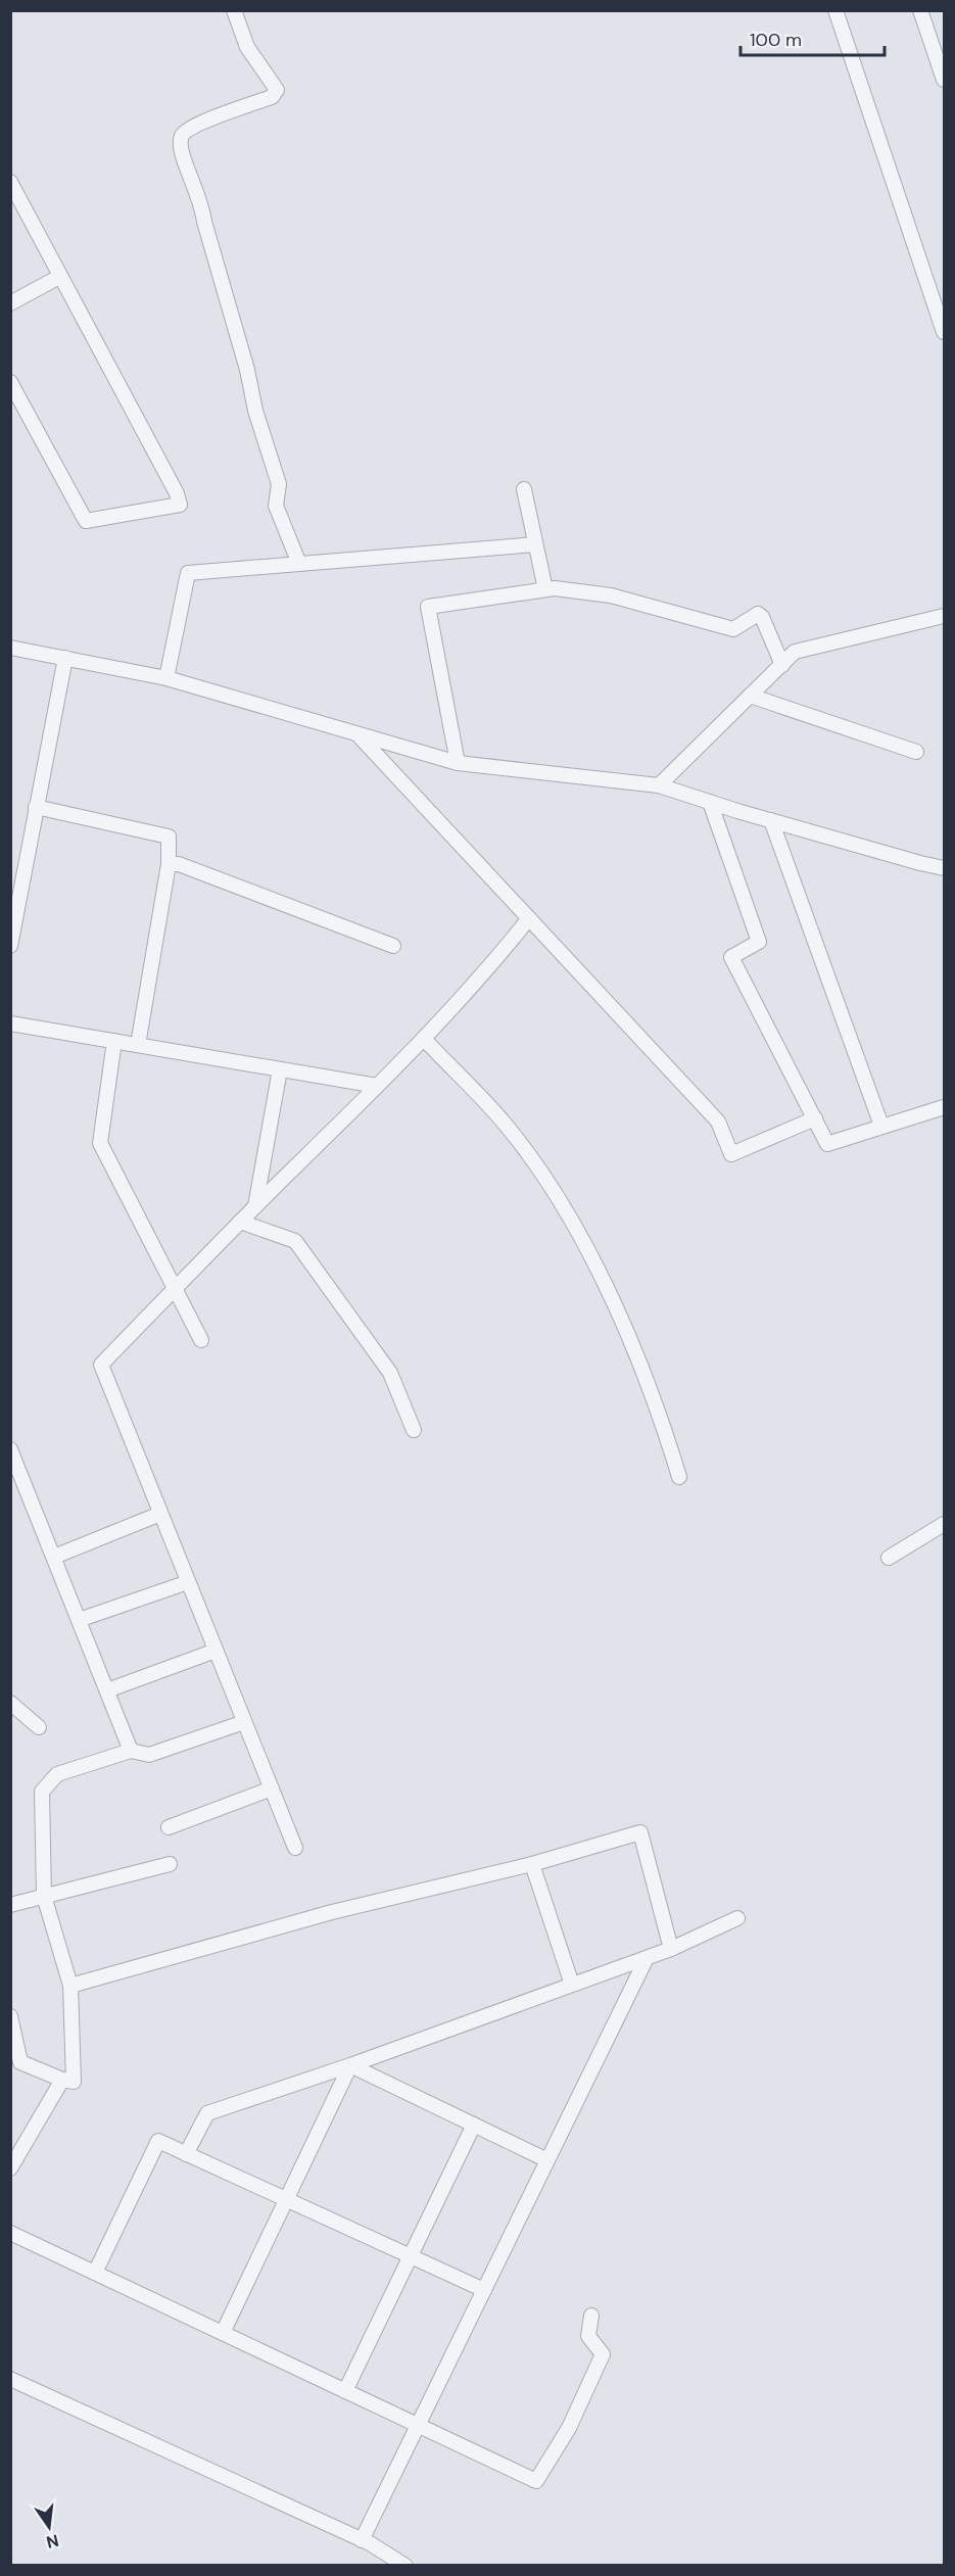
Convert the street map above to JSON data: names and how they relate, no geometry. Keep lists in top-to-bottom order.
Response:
{
  "scale_bar": "100 m",
  "north": "bottom"
}
